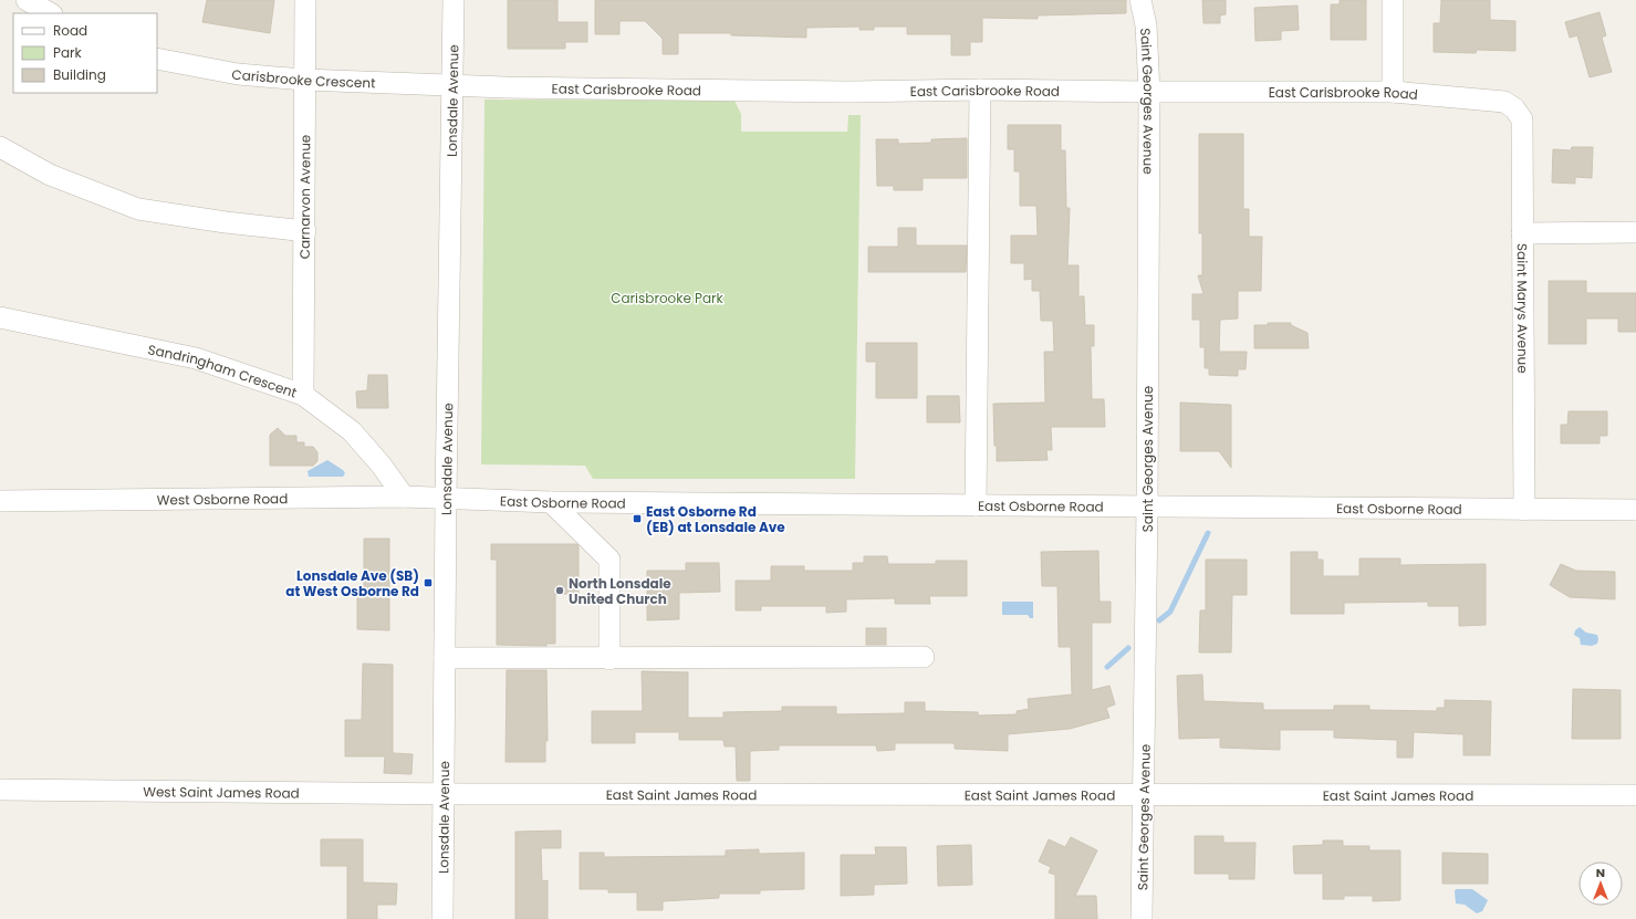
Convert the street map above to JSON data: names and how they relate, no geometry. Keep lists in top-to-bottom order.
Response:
{
  "streets": {
    "street": [
      "Carisbrooke Crescent",
      "East Carisbrooke Road",
      "Saint Georges Avenue",
      "Lonsdale Avenue",
      "Carnarvon Avenue",
      "Saint Marys Avenue",
      "Sandringham Crescent",
      "West Osborne Road",
      "East Osborne Road",
      "West Saint James Road",
      "East Saint James Road"
    ]
  },
  "crossings": [
    ["Carisbrooke Crescent", "East Carisbrooke Road"],
    ["Carisbrooke Crescent", "Lonsdale Avenue"],
    ["Carisbrooke Crescent", "Carnarvon Avenue"],
    ["East Carisbrooke Road", "Saint Georges Avenue"],
    ["East Carisbrooke Road", "Lonsdale Avenue"],
    ["East Carisbrooke Road", "Saint Marys Avenue"],
    ["Saint Georges Avenue", "East Osborne Road"],
    ["Saint Georges Avenue", "East Saint James Road"],
    ["Lonsdale Avenue", "West Osborne Road"],
    ["Lonsdale Avenue", "East Osborne Road"],
    ["Lonsdale Avenue", "West Saint James Road"],
    ["Lonsdale Avenue", "East Saint James Road"],
    ["Carnarvon Avenue", "Sandringham Crescent"],
    ["Saint Marys Avenue", "East Osborne Road"],
    ["Sandringham Crescent", "West Osborne Road"],
    ["West Osborne Road", "East Osborne Road"],
    ["West Saint James Road", "East Saint James Road"]
  ],
  "parks": ["Carisbrooke Park"],
  "places": {
    "transit": ["East Osborne Rd (EB) at Lonsdale Ave", "Lonsdale Ave (SB) at West Osborne Rd"],
    "other": ["North Lonsdale United Church"]
  },
  "legend": ["Road", "Park", "Building"],
  "north": "top"
}
